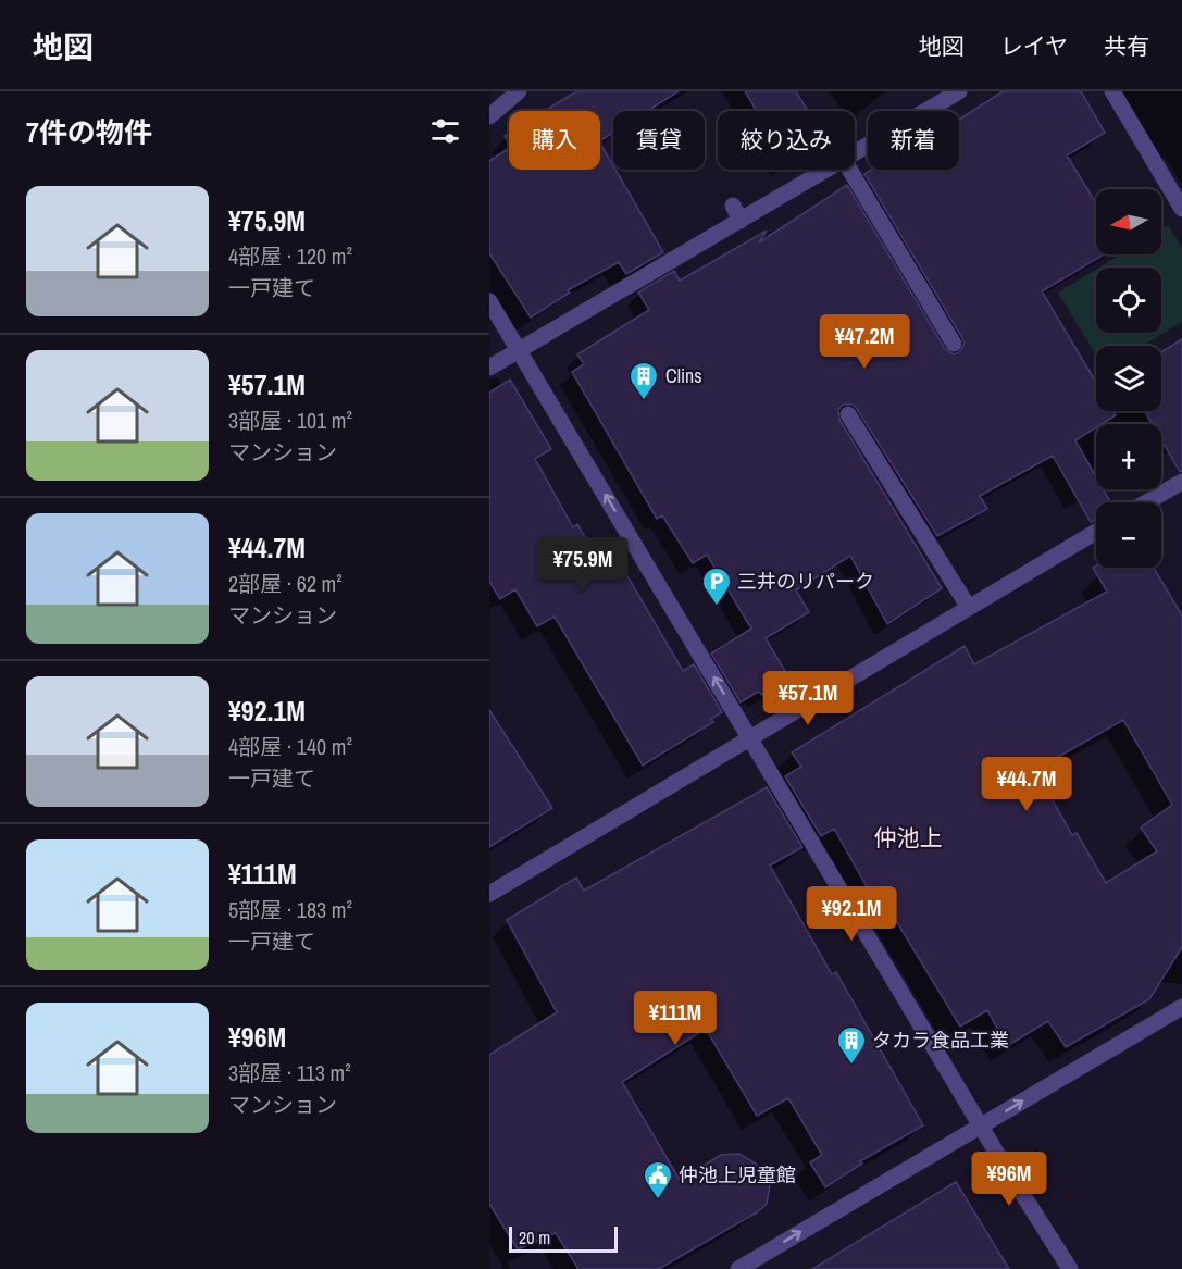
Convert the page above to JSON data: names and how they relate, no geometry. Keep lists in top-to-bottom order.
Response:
{
  "districts": ["仲池上"],
  "places": {
    "building": ["Clins", "タカラ食品工業"],
    "parking": ["三井のリパーク"],
    "public building": ["仲池上児童館"]
  },
  "scale_bar": "20 m",
  "north": "left",
  "page": {
    "header": "地図",
    "nav": ["地図", "レイヤ", "共有"],
    "heading": "7件の物件",
    "chip": [
      "購入",
      "賃貸",
      "絞り込み",
      "新着"
    ],
    "list": [
      {
        "name": "¥75.9M",
        "note": "4部屋 · 120 m² · 一戸建て"
      },
      {
        "name": "¥57.1M",
        "note": "3部屋 · 101 m² · マンション"
      },
      {
        "name": "¥44.7M",
        "note": "2部屋 · 62 m² · マンション"
      },
      {
        "name": "¥92.1M",
        "note": "4部屋 · 140 m² · 一戸建て"
      },
      {
        "name": "¥111M",
        "note": "5部屋 · 183 m² · 一戸建て"
      },
      {
        "name": "¥96M",
        "note": "3部屋 · 113 m² · マンション"
      }
    ],
    "map_buttons": ["+", "−"],
    "price": [
      "¥47.2M",
      "¥75.9M",
      "¥57.1M",
      "¥44.7M",
      "¥92.1M",
      "¥111M",
      "¥96M"
    ],
    "scale": "20 m"
  }
}
